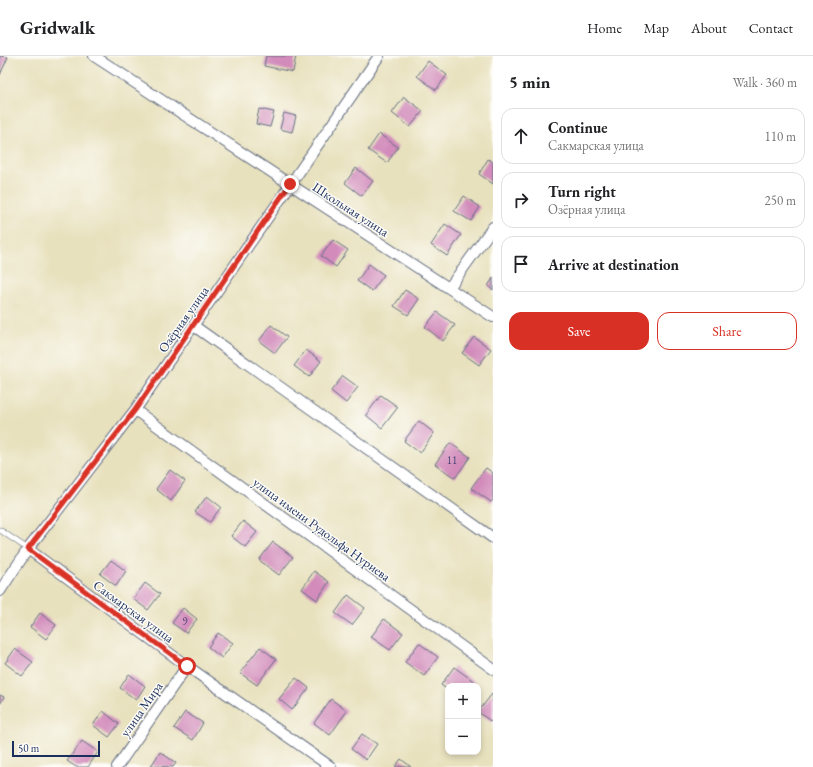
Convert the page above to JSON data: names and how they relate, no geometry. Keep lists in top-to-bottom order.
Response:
{
  "streets": {
    "street": [
      "Школьная улица",
      "Озёрная улица",
      "улица имени Рудольфа Нуриева",
      "Сакмарская улица",
      "улица Мира"
    ]
  },
  "crossings": [
    ["Школьная улица", "Озёрная улица"],
    ["Озёрная улица", "улица имени Рудольфа Нуриева"],
    ["Озёрная улица", "Сакмарская улица"],
    ["Сакмарская улица", "улица Мира"]
  ],
  "house_numbers": ["11", "9"],
  "scale_bar": "50 m",
  "page": {
    "header": "Gridwalk",
    "nav": [
      "Home",
      "Map",
      "About",
      "Contact"
    ],
    "heading": ["5 min", "Walk · 360 m"],
    "list": [
      ["Continue", "Сакмарская улица", "110 m"],
      ["Turn right", "Озёрная улица", "250 m"],
      "Arrive at destination"
    ],
    "buttons": ["Save", "Share"],
    "map_buttons": ["+", "−"],
    "scale": "50 m"
  }
}
